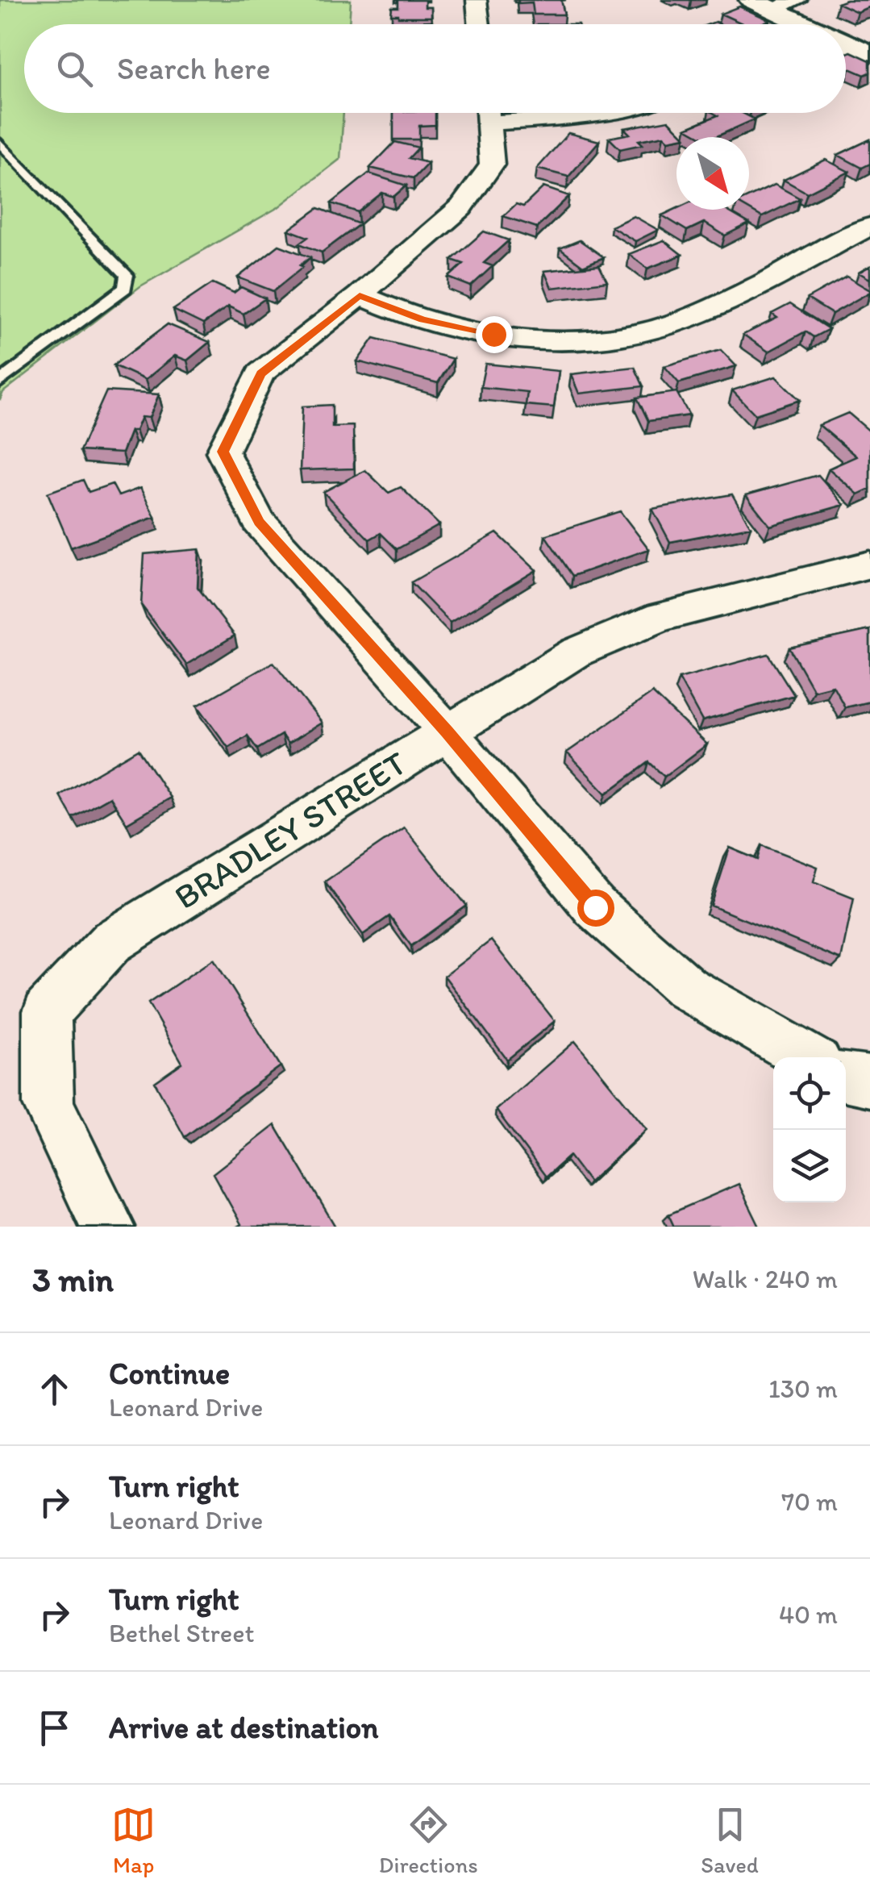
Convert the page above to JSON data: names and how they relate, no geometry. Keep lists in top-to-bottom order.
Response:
{
  "streets": {
    "street": ["BRADLEY STREET"]
  },
  "north": "bottom right",
  "page": {
    "search": "Search here",
    "heading": ["3 min", "Walk · 240 m"],
    "list": [
      ["Continue", "Leonard Drive", "130 m"],
      ["Turn right", "Leonard Drive", "70 m"],
      ["Turn right", "Bethel Street", "40 m"],
      "Arrive at destination"
    ],
    "nav": ["Map", "Directions", "Saved"]
  }
}
